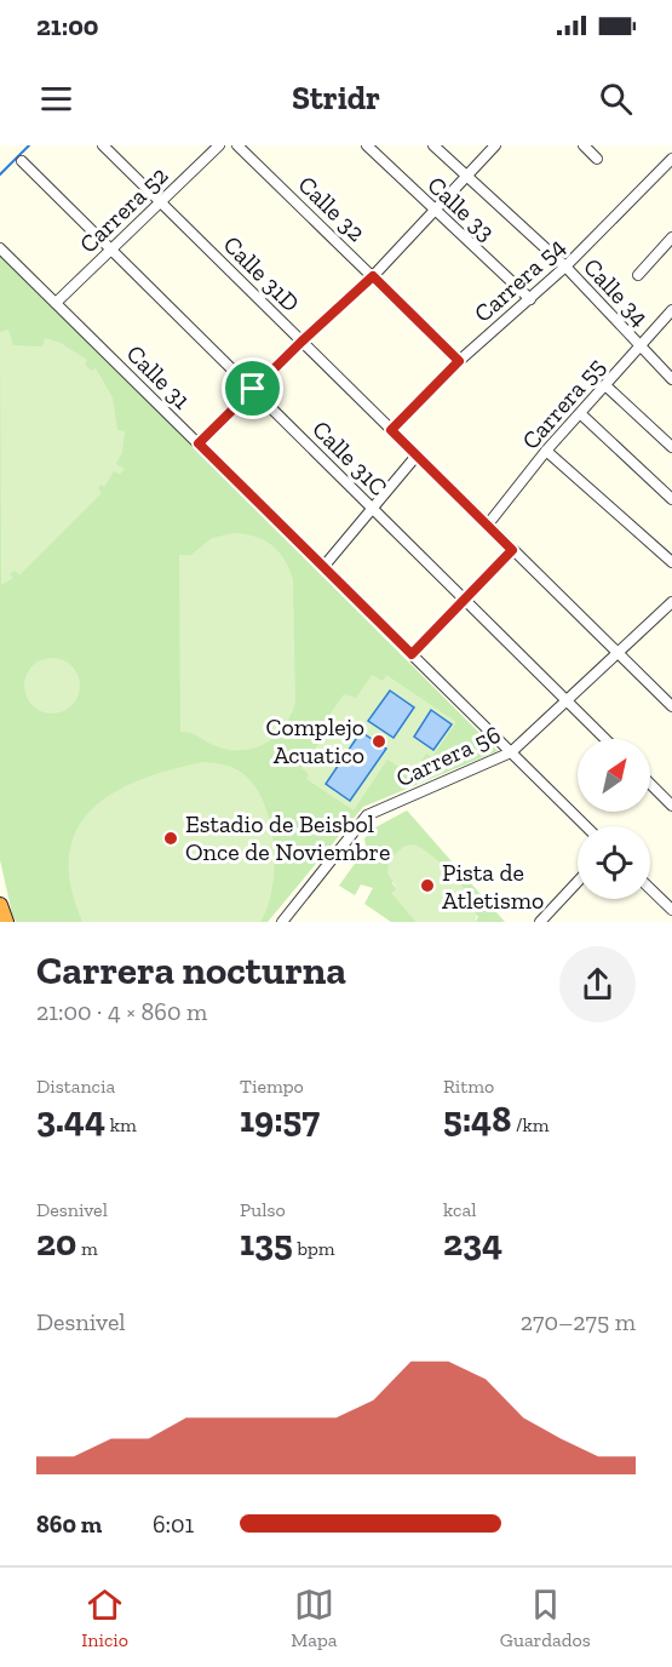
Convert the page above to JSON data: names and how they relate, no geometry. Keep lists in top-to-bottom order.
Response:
{
  "streets": {
    "street": [
      "Calle 32",
      "Calle 33",
      "Carrera 52",
      "Calle 31D",
      "Carrera 54",
      "Calle 34",
      "Calle 31",
      "Carrera 55",
      "Calle 31C",
      "Carrera 56"
    ]
  },
  "crossings": [
    ["Calle 32", "Carrera 54"],
    ["Calle 33", "Carrera 54"],
    ["Carrera 52", "Calle 31D"],
    ["Carrera 52", "Calle 31"],
    ["Carrera 52", "Calle 31C"],
    ["Calle 31D", "Carrera 54"],
    ["Calle 31D", "Carrera 55"],
    ["Calle 31D", "Carrera 56"],
    ["Carrera 54", "Calle 34"],
    ["Calle 34", "Carrera 55"],
    ["Calle 31", "Carrera 56"],
    ["Calle 31C", "Carrera 56"]
  ],
  "places": ["Complejo Acuatico", "Estadio de Beisbol Once de Noviembre", "Pista de Atletismo"],
  "north": "top right",
  "page": {
    "status": "21:00",
    "header": "Stridr",
    "heading": ["Carrera nocturna", "21:00 · 4 × 860 m"],
    "stats": [
      ["Distancia", "3.44 km"],
      ["Tiempo", "19:57"],
      ["Ritmo", "5:48 /km"],
      ["Desnivel", "20 m"],
      ["Pulso", "135 bpm"],
      ["kcal", "234"]
    ],
    "chart": ["Desnivel", "270–275 m"],
    "list": [
      {
        "name": "860 m",
        "note": "6:01"
      }
    ],
    "tabs": ["Inicio", "Mapa", "Guardados"]
  }
}
